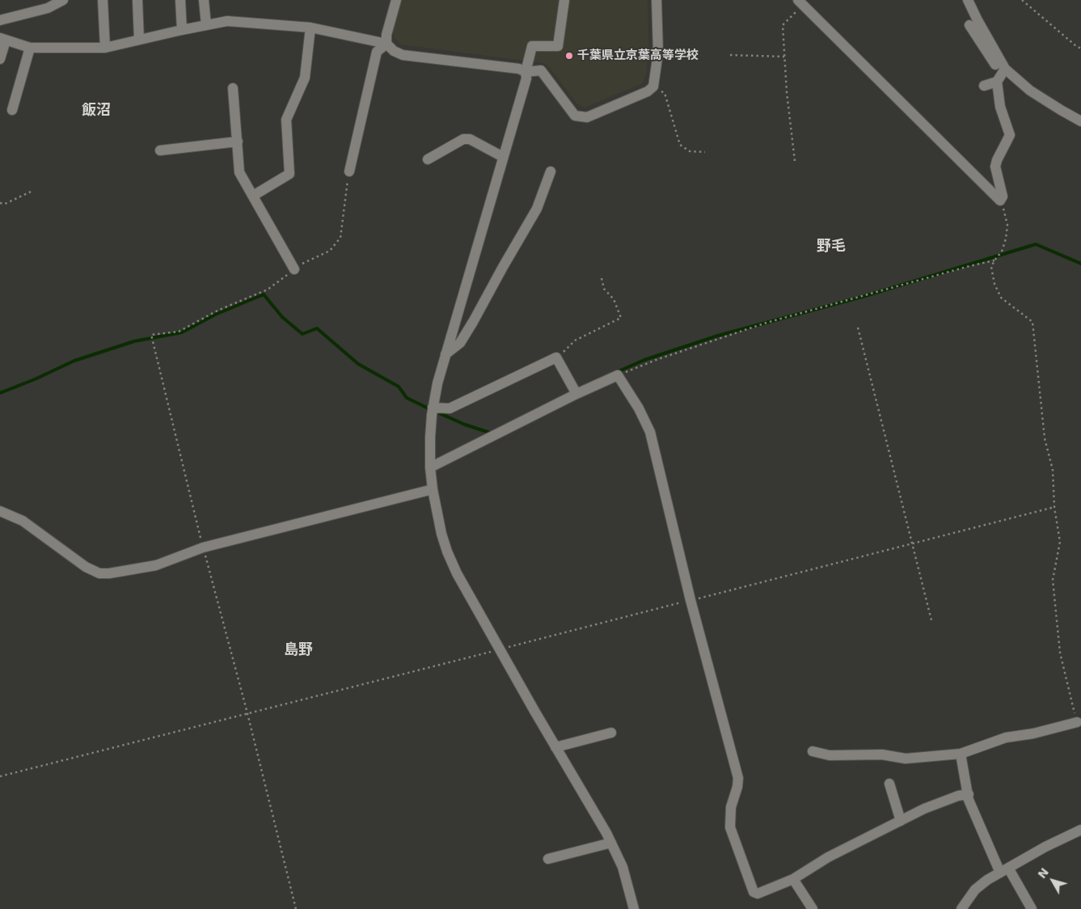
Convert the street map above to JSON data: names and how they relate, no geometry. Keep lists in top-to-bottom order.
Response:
{
  "districts": ["飯沼", "野毛", "島野"],
  "places": ["千葉県立京葉高等学校"],
  "north": "top left"
}
